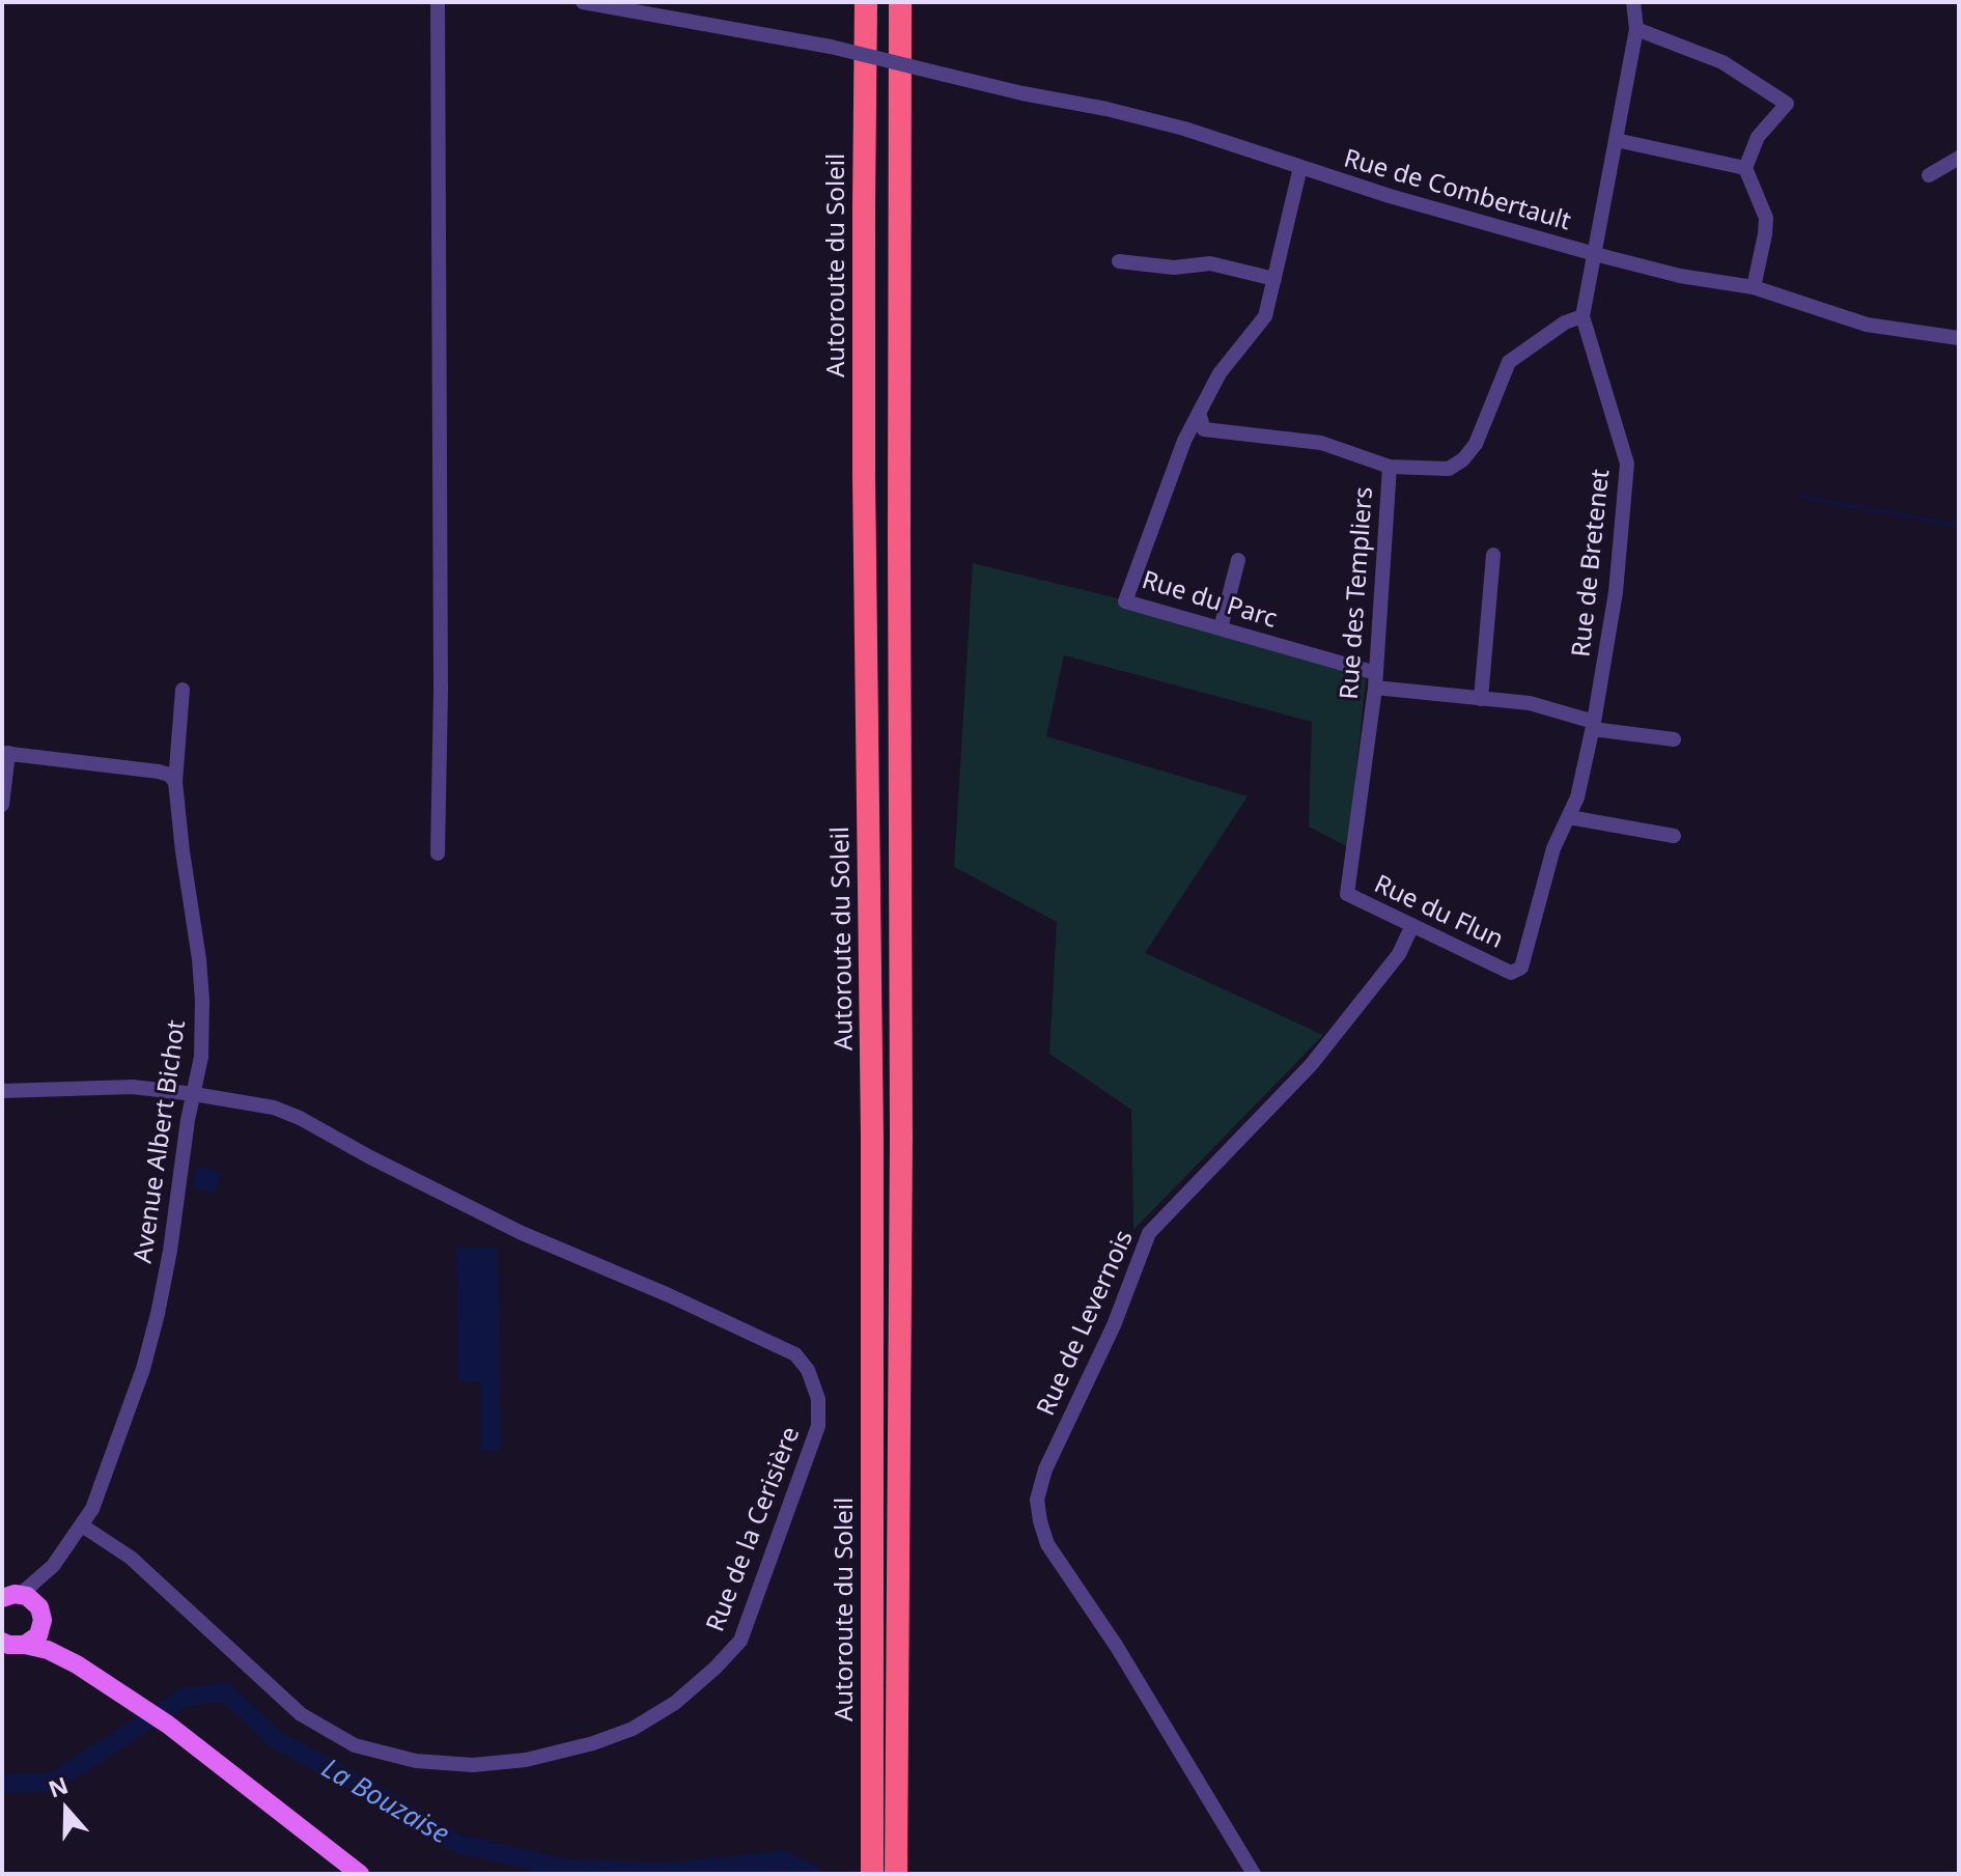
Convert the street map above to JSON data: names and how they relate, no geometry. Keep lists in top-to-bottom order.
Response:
{
  "streets": {
    "highway": ["Autoroute du Soleil"],
    "street": [
      "Rue de Combertault",
      "Rue de Bretenet",
      "Rue des Templiers",
      "Rue du Parc",
      "Rue du Flun",
      "Avenue Albert Bichot",
      "Rue de Levernois",
      "Rue de la Cerisière"
    ]
  },
  "crossings": [
    ["Rue de Bretenet", "Rue des Templiers"],
    ["Rue de Bretenet", "Rue du Parc"],
    ["Rue de Bretenet", "Rue du Flun"],
    ["Rue des Templiers", "Rue du Parc"],
    ["Rue des Templiers", "Rue du Flun"],
    ["Rue du Flun", "Rue de Levernois"],
    ["Avenue Albert Bichot", "Rue de la Cerisière"]
  ],
  "water": ["La Bouzaise"],
  "north": "top"
}
